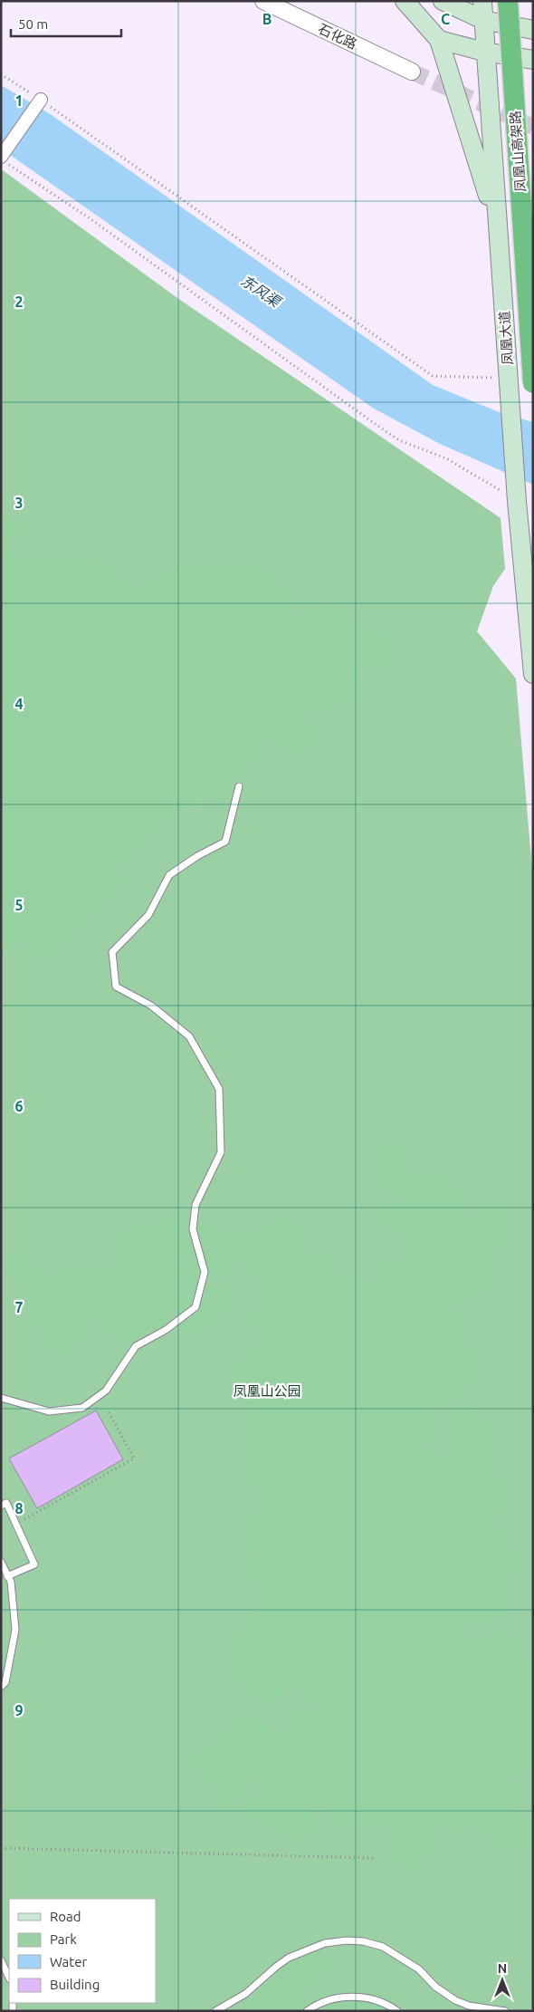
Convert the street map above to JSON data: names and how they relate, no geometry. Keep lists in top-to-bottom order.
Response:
{
  "streets": {
    "highway": ["凤凰山高架路"],
    "main road": ["凤凰大道"],
    "street": ["石化路"]
  },
  "water": ["东风渠"],
  "parks": ["凤凰山公园"],
  "legend": [
    "Road",
    "Park",
    "Water",
    "Building"
  ],
  "scale_bar": "50 m",
  "north": "top",
  "grid": {
    "columns": ["B", "C"],
    "rows": [
      "1",
      "2",
      "3",
      "4",
      "5",
      "6",
      "7",
      "8",
      "9"
    ]
  }
}
